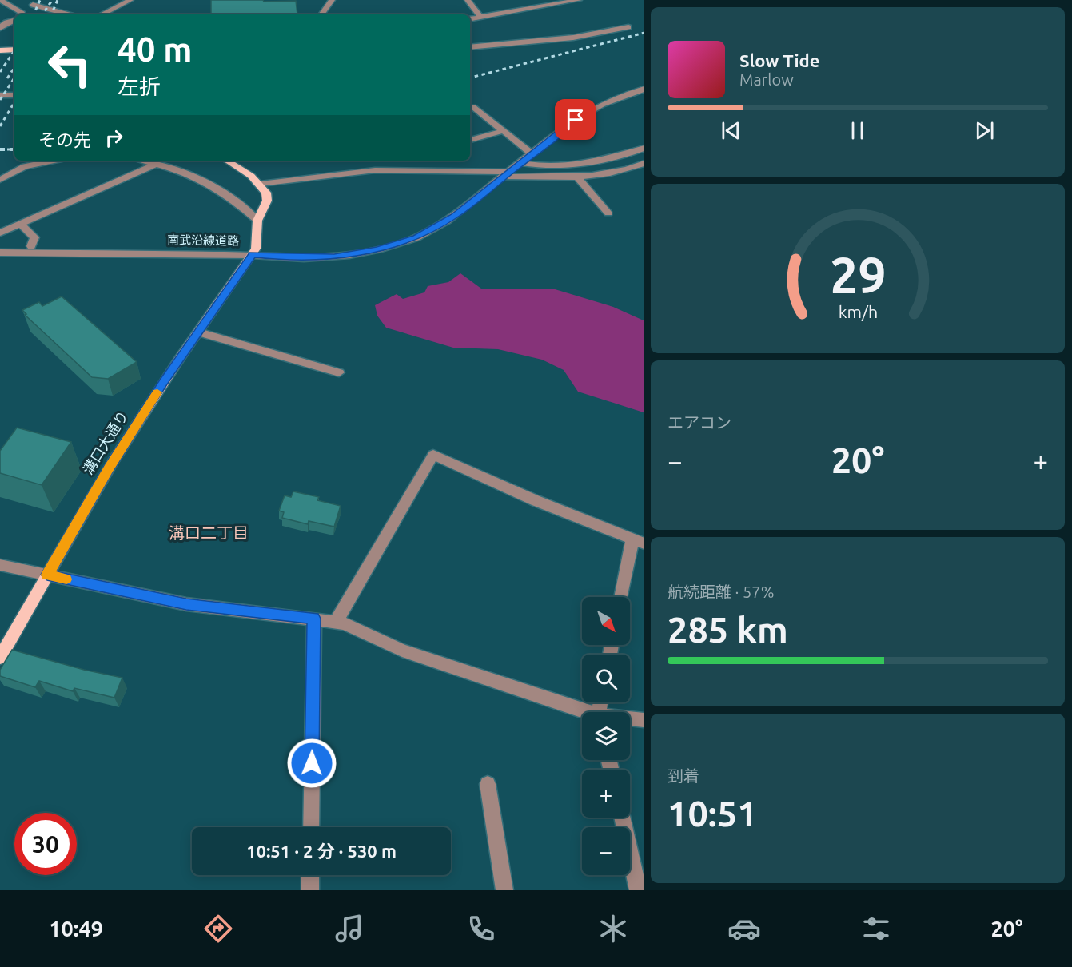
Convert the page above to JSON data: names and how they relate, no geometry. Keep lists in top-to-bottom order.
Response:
{
  "streets": {
    "main road": ["溝口大通り"],
    "street": ["南武沿線道路"]
  },
  "crossings": [
    ["南武沿線道路", "溝口大通り"]
  ],
  "districts": ["溝口二丁目"],
  "north": "bottom right",
  "page": {
    "turn": ["40 m", "左折"],
    "song": ["Slow Tide", "Marlow"],
    "then": "その先",
    "tile": [
      "エアコン",
      ["航続距離 · 57%", "285 km"],
      ["到着", "10:51"]
    ],
    "heat": ["−", "20°", "+"],
    "map_buttons": ["+", "−"],
    "limit": "30",
    "trip": "10:51 · 2 分 · 530 m",
    "tabs": ["10:49", "20°"],
    "gauge": ["29", "km/h"]
  }
}
